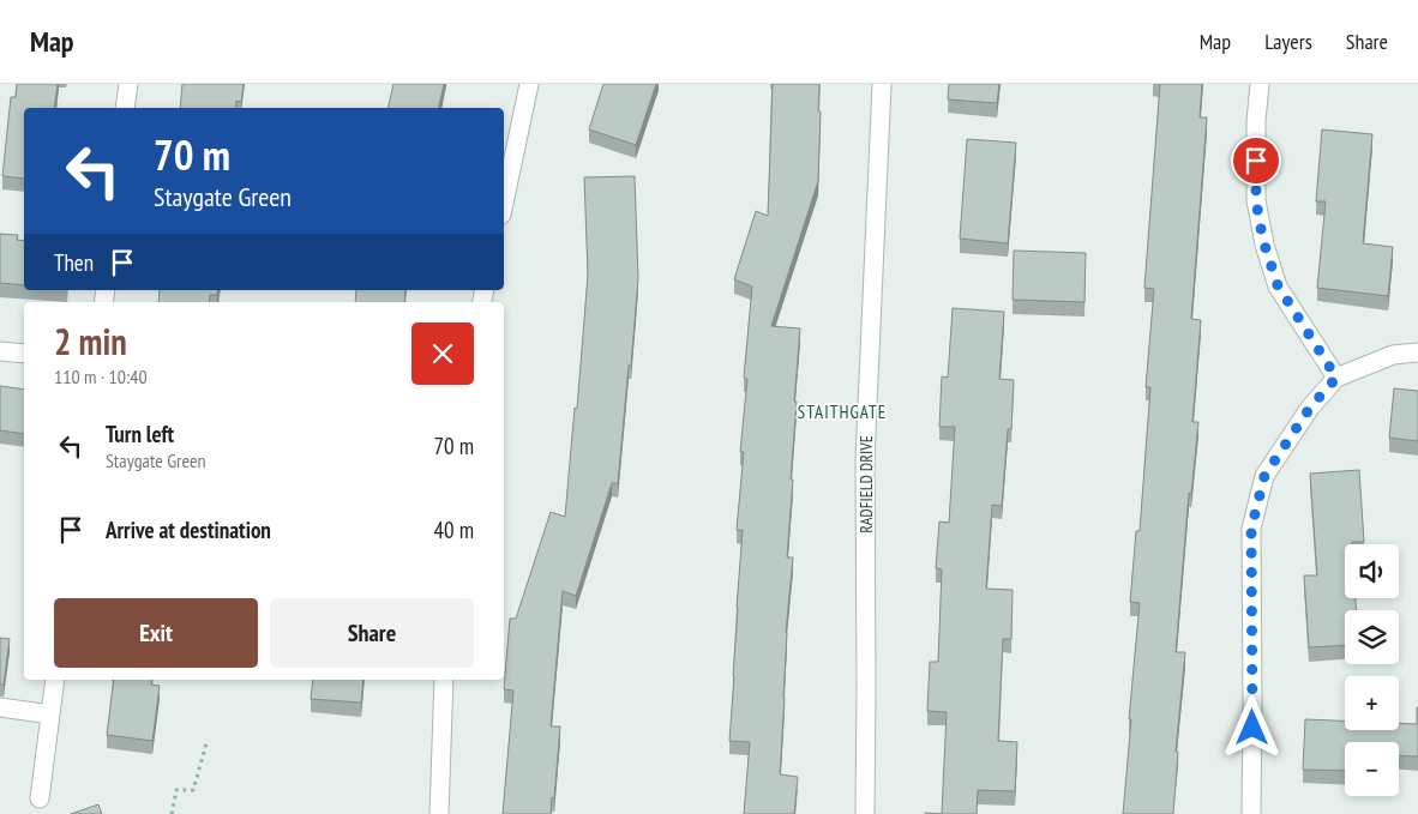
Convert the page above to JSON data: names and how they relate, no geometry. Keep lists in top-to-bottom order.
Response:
{
  "streets": {
    "street": ["RADFIELD DRIVE"]
  },
  "districts": ["STAITHGATE"],
  "page": {
    "header": "Map",
    "nav": ["Map", "Layers", "Share"],
    "turn": ["70 m", "Staygate Green"],
    "then": "Then",
    "heading": ["2 min", "110 m · 10:40"],
    "list": [
      {
        "name": "Turn left",
        "note": "Staygate Green",
        "value": "70 m"
      },
      {
        "name": "Arrive at destination",
        "value": "40 m"
      }
    ],
    "map_buttons": ["+", "−"],
    "buttons": ["Exit", "Share"]
  }
}
